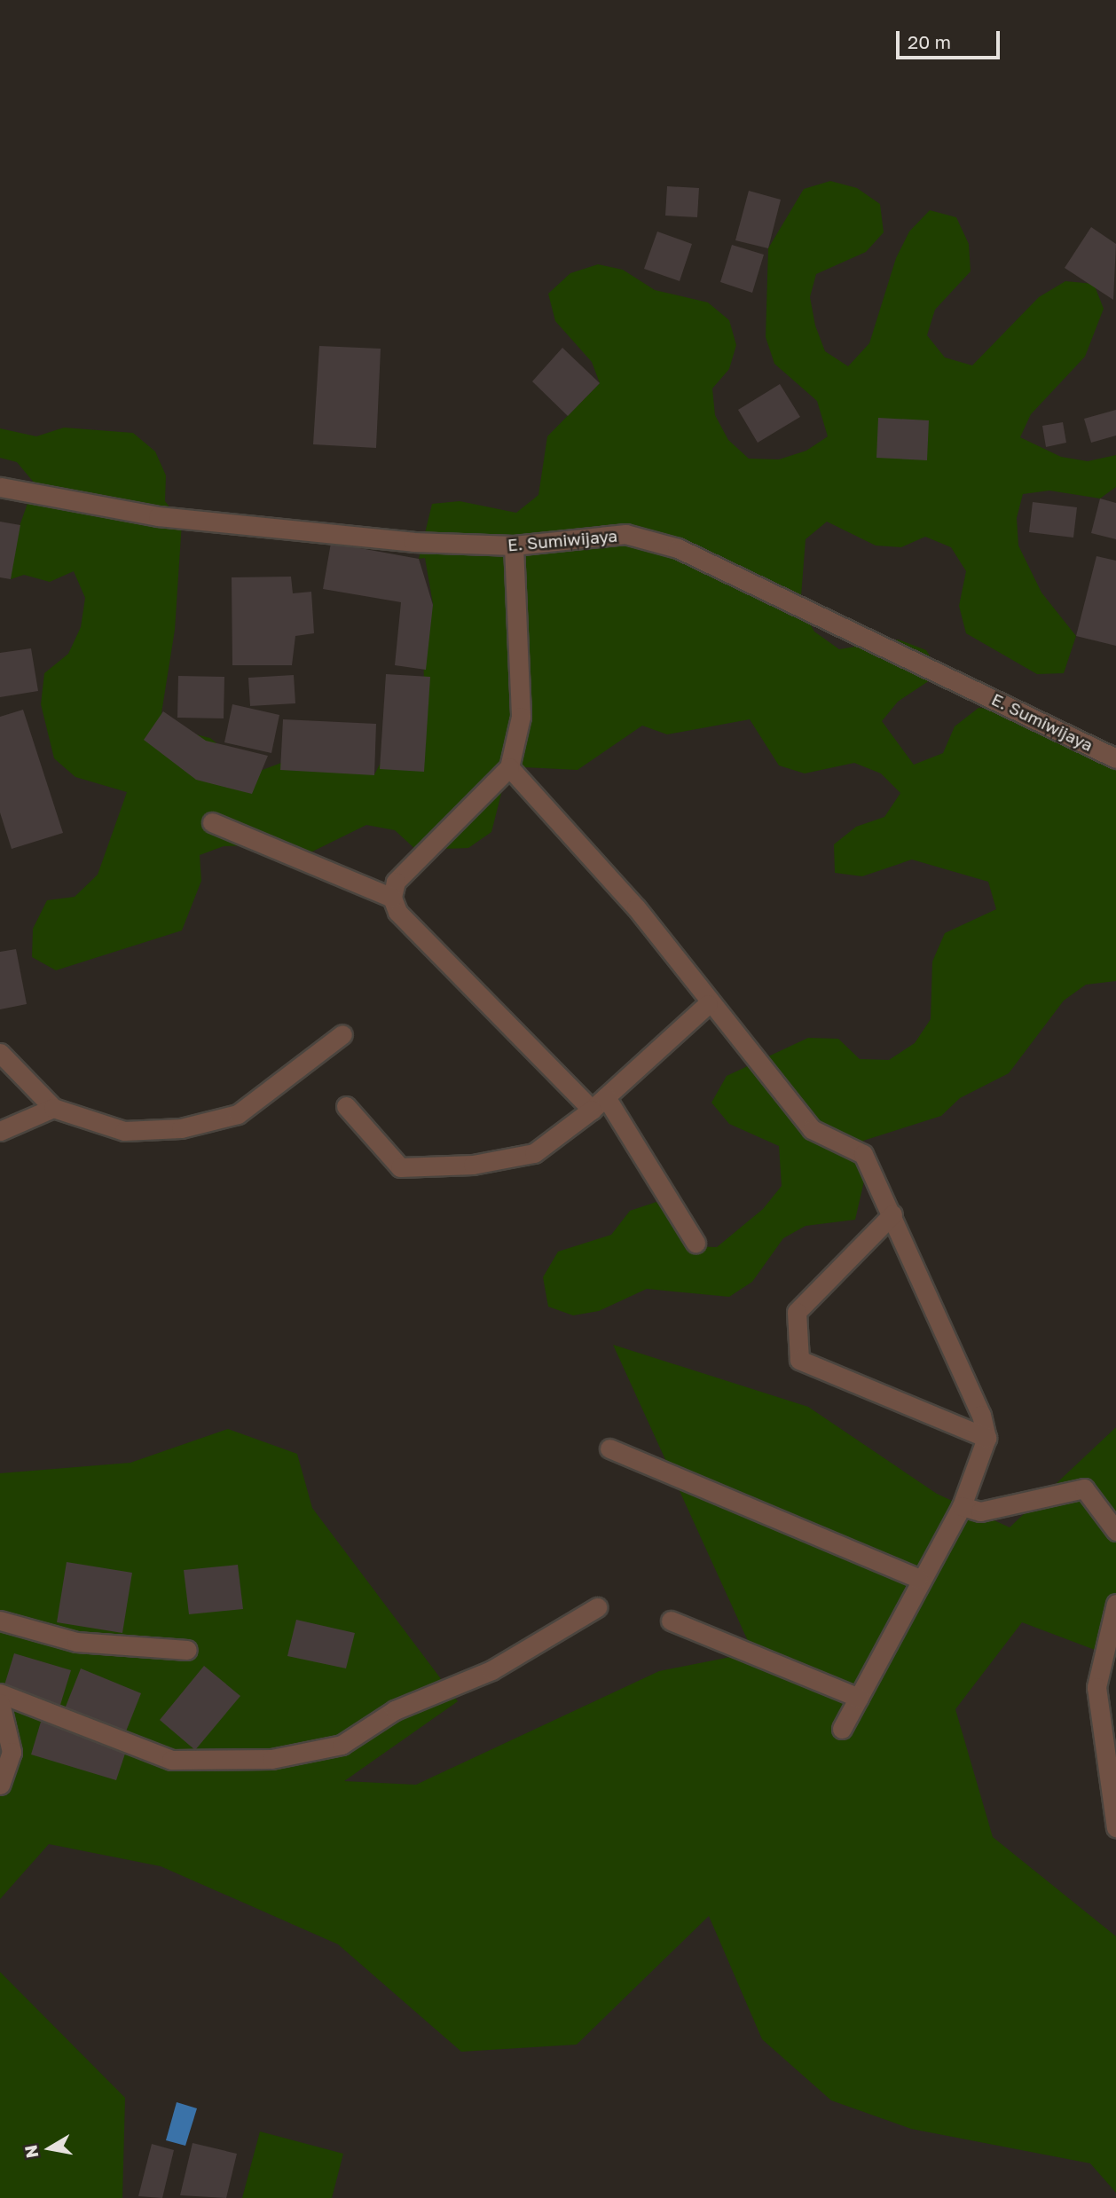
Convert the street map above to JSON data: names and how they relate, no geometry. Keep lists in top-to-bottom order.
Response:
{
  "streets": {
    "street": ["E. Sumiwijaya"]
  },
  "scale_bar": "20 m",
  "north": "left"
}
